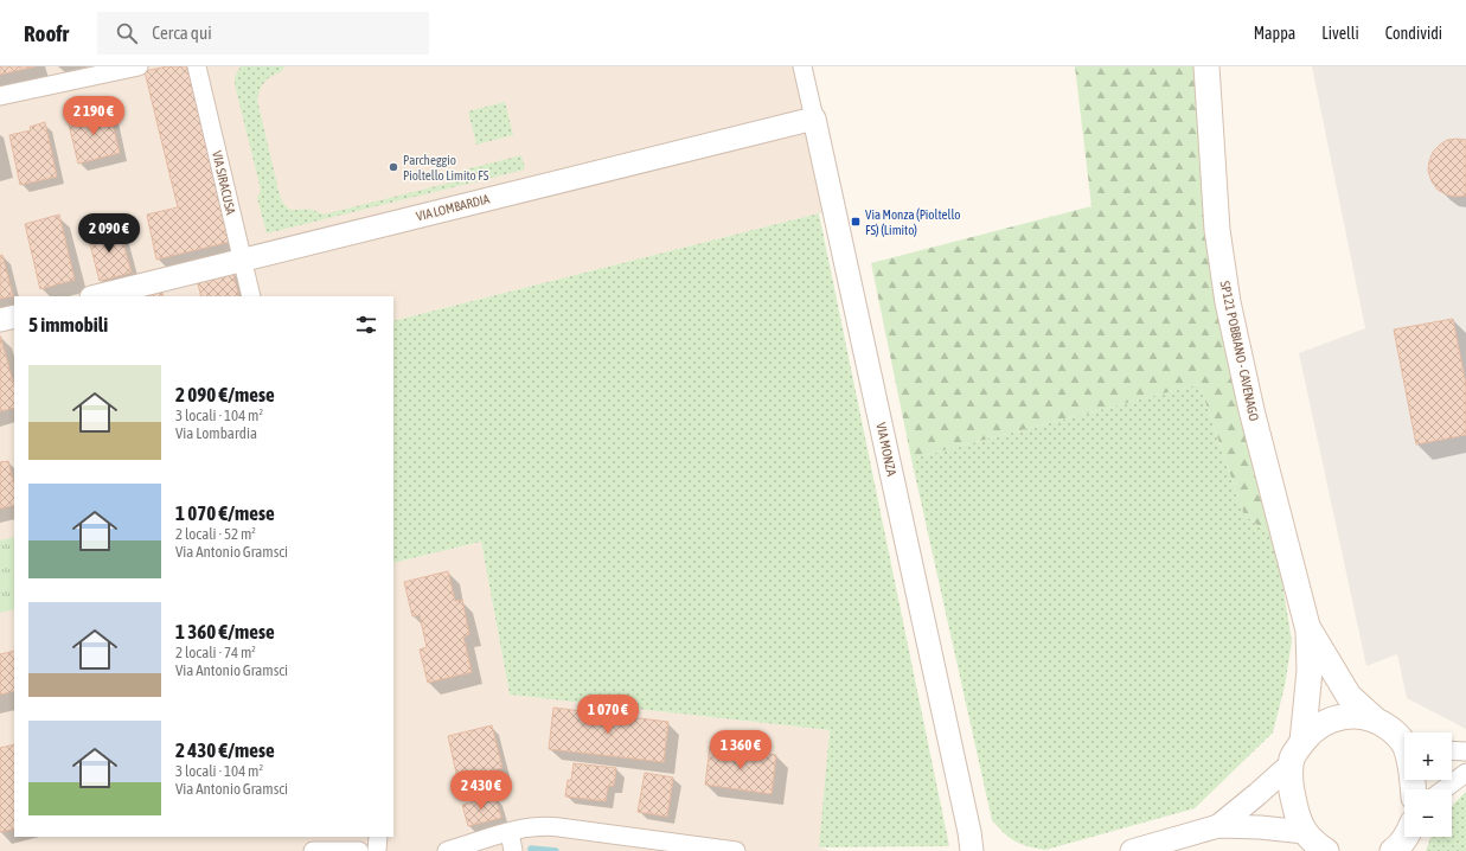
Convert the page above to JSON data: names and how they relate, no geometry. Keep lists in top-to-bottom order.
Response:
{
  "streets": {
    "main road": ["SP121 POBBIANO - CAVENAGO"],
    "street": ["VIA SIRACUSA", "VIA LOMBARDIA", "VIA MONZA"]
  },
  "crossings": [
    ["VIA SIRACUSA", "VIA LOMBARDIA"],
    ["VIA LOMBARDIA", "VIA MONZA"]
  ],
  "places": {
    "other": ["Parcheggio Pioltello Limito FS"],
    "transit": ["Via Monza (Pioltello FS) (Limito)"]
  },
  "page": {
    "header": "Roofr",
    "search": "Cerca qui",
    "nav": ["Mappa", "Livelli", "Condividi"],
    "price": [
      "2 190 €",
      "2 090 €",
      "1 070 €",
      "1 360 €",
      "2 430 €"
    ],
    "heading": "5 immobili",
    "list": [
      {
        "name": "2 090 €/mese",
        "note": "3 locali · 104 m² · Via Lombardia"
      },
      {
        "name": "1 070 €/mese",
        "note": "2 locali · 52 m² · Via Antonio Gramsci"
      },
      {
        "name": "1 360 €/mese",
        "note": "2 locali · 74 m² · Via Antonio Gramsci"
      },
      {
        "name": "2 430 €/mese",
        "note": "3 locali · 104 m² · Via Antonio Gramsci"
      }
    ],
    "map_buttons": ["+", "−"]
  }
}
